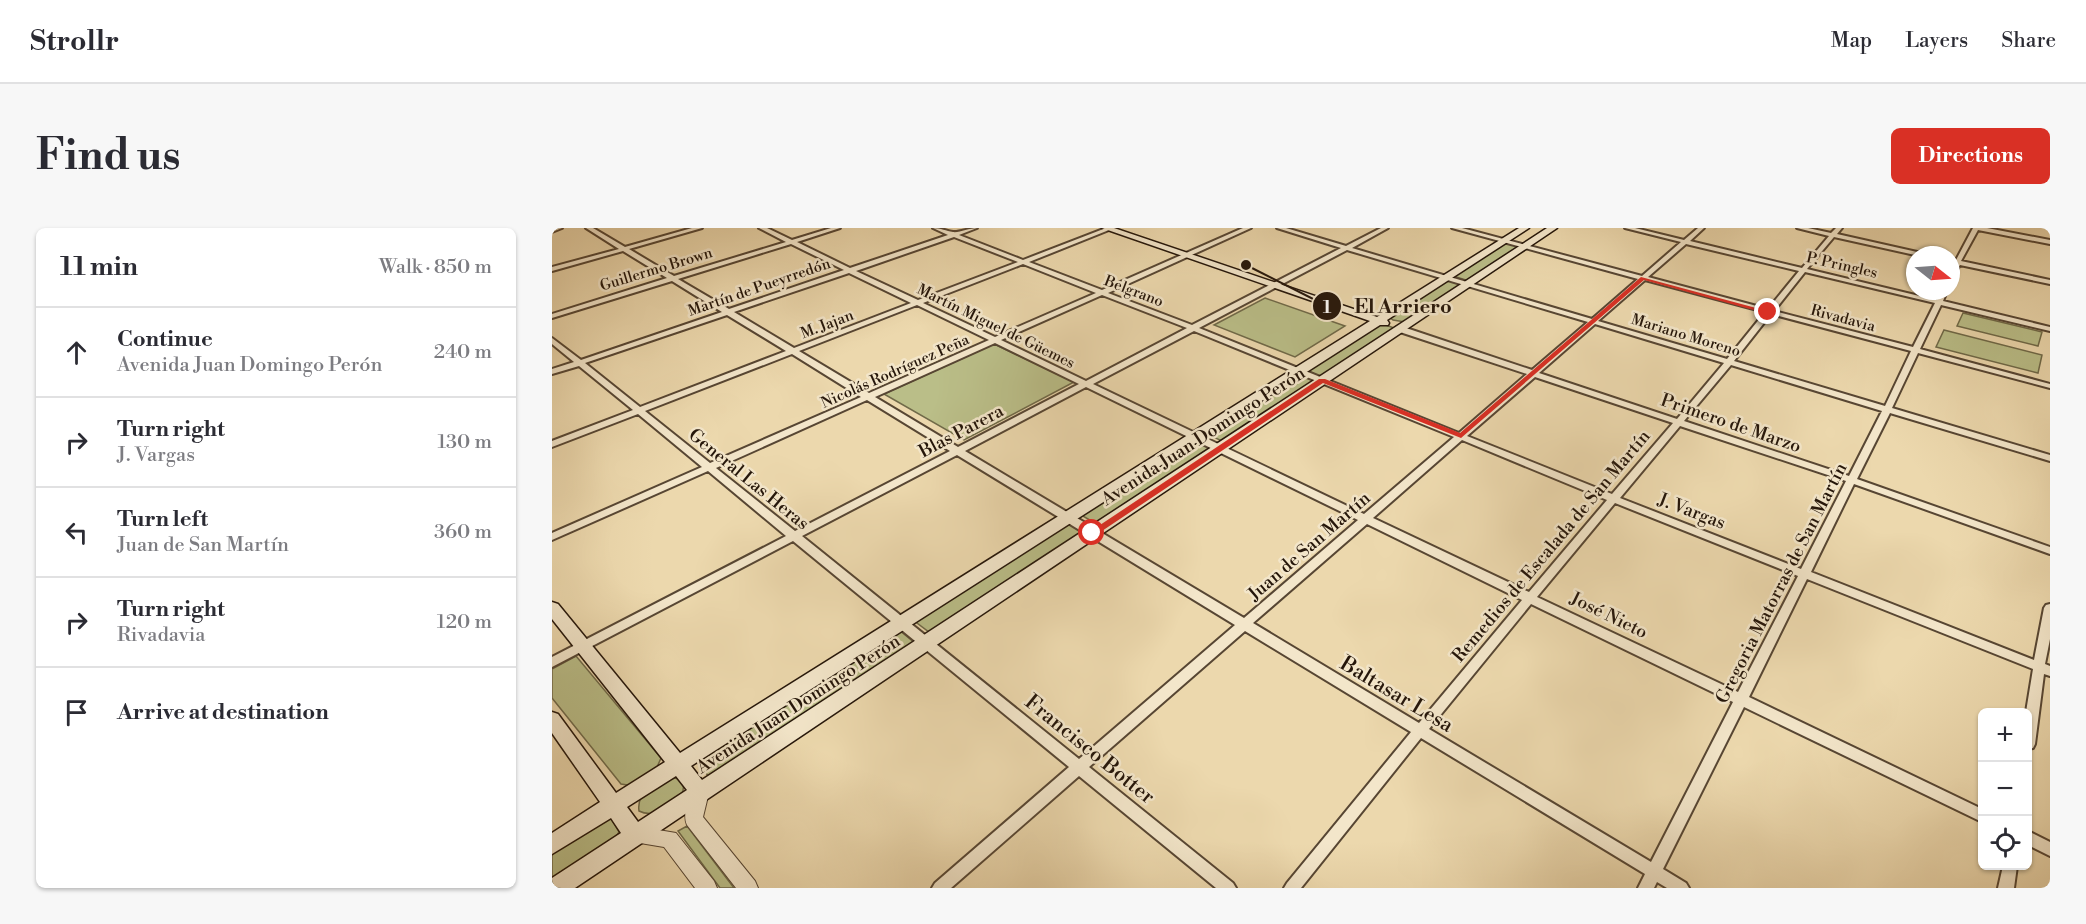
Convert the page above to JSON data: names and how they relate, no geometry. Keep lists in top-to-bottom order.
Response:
{
  "streets": {
    "main road": ["Avenida Juan Domingo Perón"],
    "street": [
      "P. Pringles",
      "Guillermo Brown",
      "Martín de Pueyrredón",
      "Belgrano",
      "Rivadavia",
      "M. Jajan",
      "Martín Miguel de Güemes",
      "Mariano Moreno",
      "Nicolás Rodríguez Peña",
      "Primero de Marzo",
      "Blas Parera",
      "General Las Heras",
      "J. Vargas",
      "Juan de San Martín",
      "Remedios de Escalada de San Martín",
      "Gregoria Matorras de San Martín",
      "José Nieto",
      "Baltasar Lesa",
      "Francisco Botter"
    ]
  },
  "crossings": [
    ["P. Pringles", "Juan de San Martín"],
    ["P. Pringles", "Remedios de Escalada de San Martín"],
    ["P. Pringles", "Gregoria Matorras de San Martín"],
    ["Guillermo Brown", "Martín Miguel de Güemes"],
    ["Guillermo Brown", "Baltasar Lesa"],
    ["Martín de Pueyrredón", "Belgrano"],
    ["Martín de Pueyrredón", "Martín Miguel de Güemes"],
    ["Martín de Pueyrredón", "General Las Heras"],
    ["Martín de Pueyrredón", "Baltasar Lesa"],
    ["Belgrano", "M. Jajan"],
    ["Belgrano", "Nicolás Rodríguez Peña"],
    ["Belgrano", "Blas Parera"],
    ["Belgrano", "Avenida Juan Domingo Perón"],
    ["Belgrano", "J. Vargas"],
    ["Rivadavia", "Avenida Juan Domingo Perón"],
    ["Rivadavia", "Juan de San Martín"],
    ["Rivadavia", "Remedios de Escalada de San Martín"],
    ["Rivadavia", "Gregoria Matorras de San Martín"],
    ["M. Jajan", "Martín Miguel de Güemes"],
    ["M. Jajan", "General Las Heras"],
    ["M. Jajan", "Baltasar Lesa"],
    ["Martín Miguel de Güemes", "Nicolás Rodríguez Peña"],
    ["Martín Miguel de Güemes", "Blas Parera"],
    ["Martín Miguel de Güemes", "Avenida Juan Domingo Perón"],
    ["Martín Miguel de Güemes", "José Nieto"],
    ["Mariano Moreno", "Blas Parera"],
    ["Mariano Moreno", "Avenida Juan Domingo Perón"],
    ["Mariano Moreno", "Juan de San Martín"],
    ["Mariano Moreno", "Remedios de Escalada de San Martín"],
    ["Mariano Moreno", "Gregoria Matorras de San Martín"],
    ["Nicolás Rodríguez Peña", "General Las Heras"],
    ["Nicolás Rodríguez Peña", "Baltasar Lesa"],
    ["Primero de Marzo", "Avenida Juan Domingo Perón"],
    ["Primero de Marzo", "Juan de San Martín"],
    ["Primero de Marzo", "Remedios de Escalada de San Martín"],
    ["Primero de Marzo", "Gregoria Matorras de San Martín"],
    ["Blas Parera", "General Las Heras"],
    ["Blas Parera", "Baltasar Lesa"],
    ["Avenida Juan Domingo Perón", "General Las Heras"],
    ["Avenida Juan Domingo Perón", "J. Vargas"],
    ["Avenida Juan Domingo Perón", "José Nieto"],
    ["Avenida Juan Domingo Perón", "Baltasar Lesa"],
    ["Avenida Juan Domingo Perón", "Francisco Botter"],
    ["General Las Heras", "Francisco Botter"],
    ["J. Vargas", "Juan de San Martín"],
    ["J. Vargas", "Remedios de Escalada de San Martín"],
    ["J. Vargas", "Gregoria Matorras de San Martín"],
    ["Juan de San Martín", "José Nieto"],
    ["Juan de San Martín", "Baltasar Lesa"],
    ["Juan de San Martín", "Francisco Botter"],
    ["Remedios de Escalada de San Martín", "José Nieto"],
    ["Remedios de Escalada de San Martín", "Baltasar Lesa"],
    ["Gregoria Matorras de San Martín", "José Nieto"],
    ["Gregoria Matorras de San Martín", "Baltasar Lesa"]
  ],
  "places": ["El Arriero"],
  "north": "right",
  "page": {
    "header": "Strollr",
    "nav": ["Map", "Layers", "Share"],
    "buttons": "Directions",
    "title": "Find us",
    "heading": ["11 min", "Walk · 850 m"],
    "list": [
      ["Continue", "Avenida Juan Domingo Perón", "240 m"],
      ["Turn right", "J. Vargas", "130 m"],
      ["Turn left", "Juan de San Martín", "360 m"],
      ["Turn right", "Rivadavia", "120 m"],
      "Arrive at destination"
    ],
    "map_buttons": ["+", "−"]
  }
}
